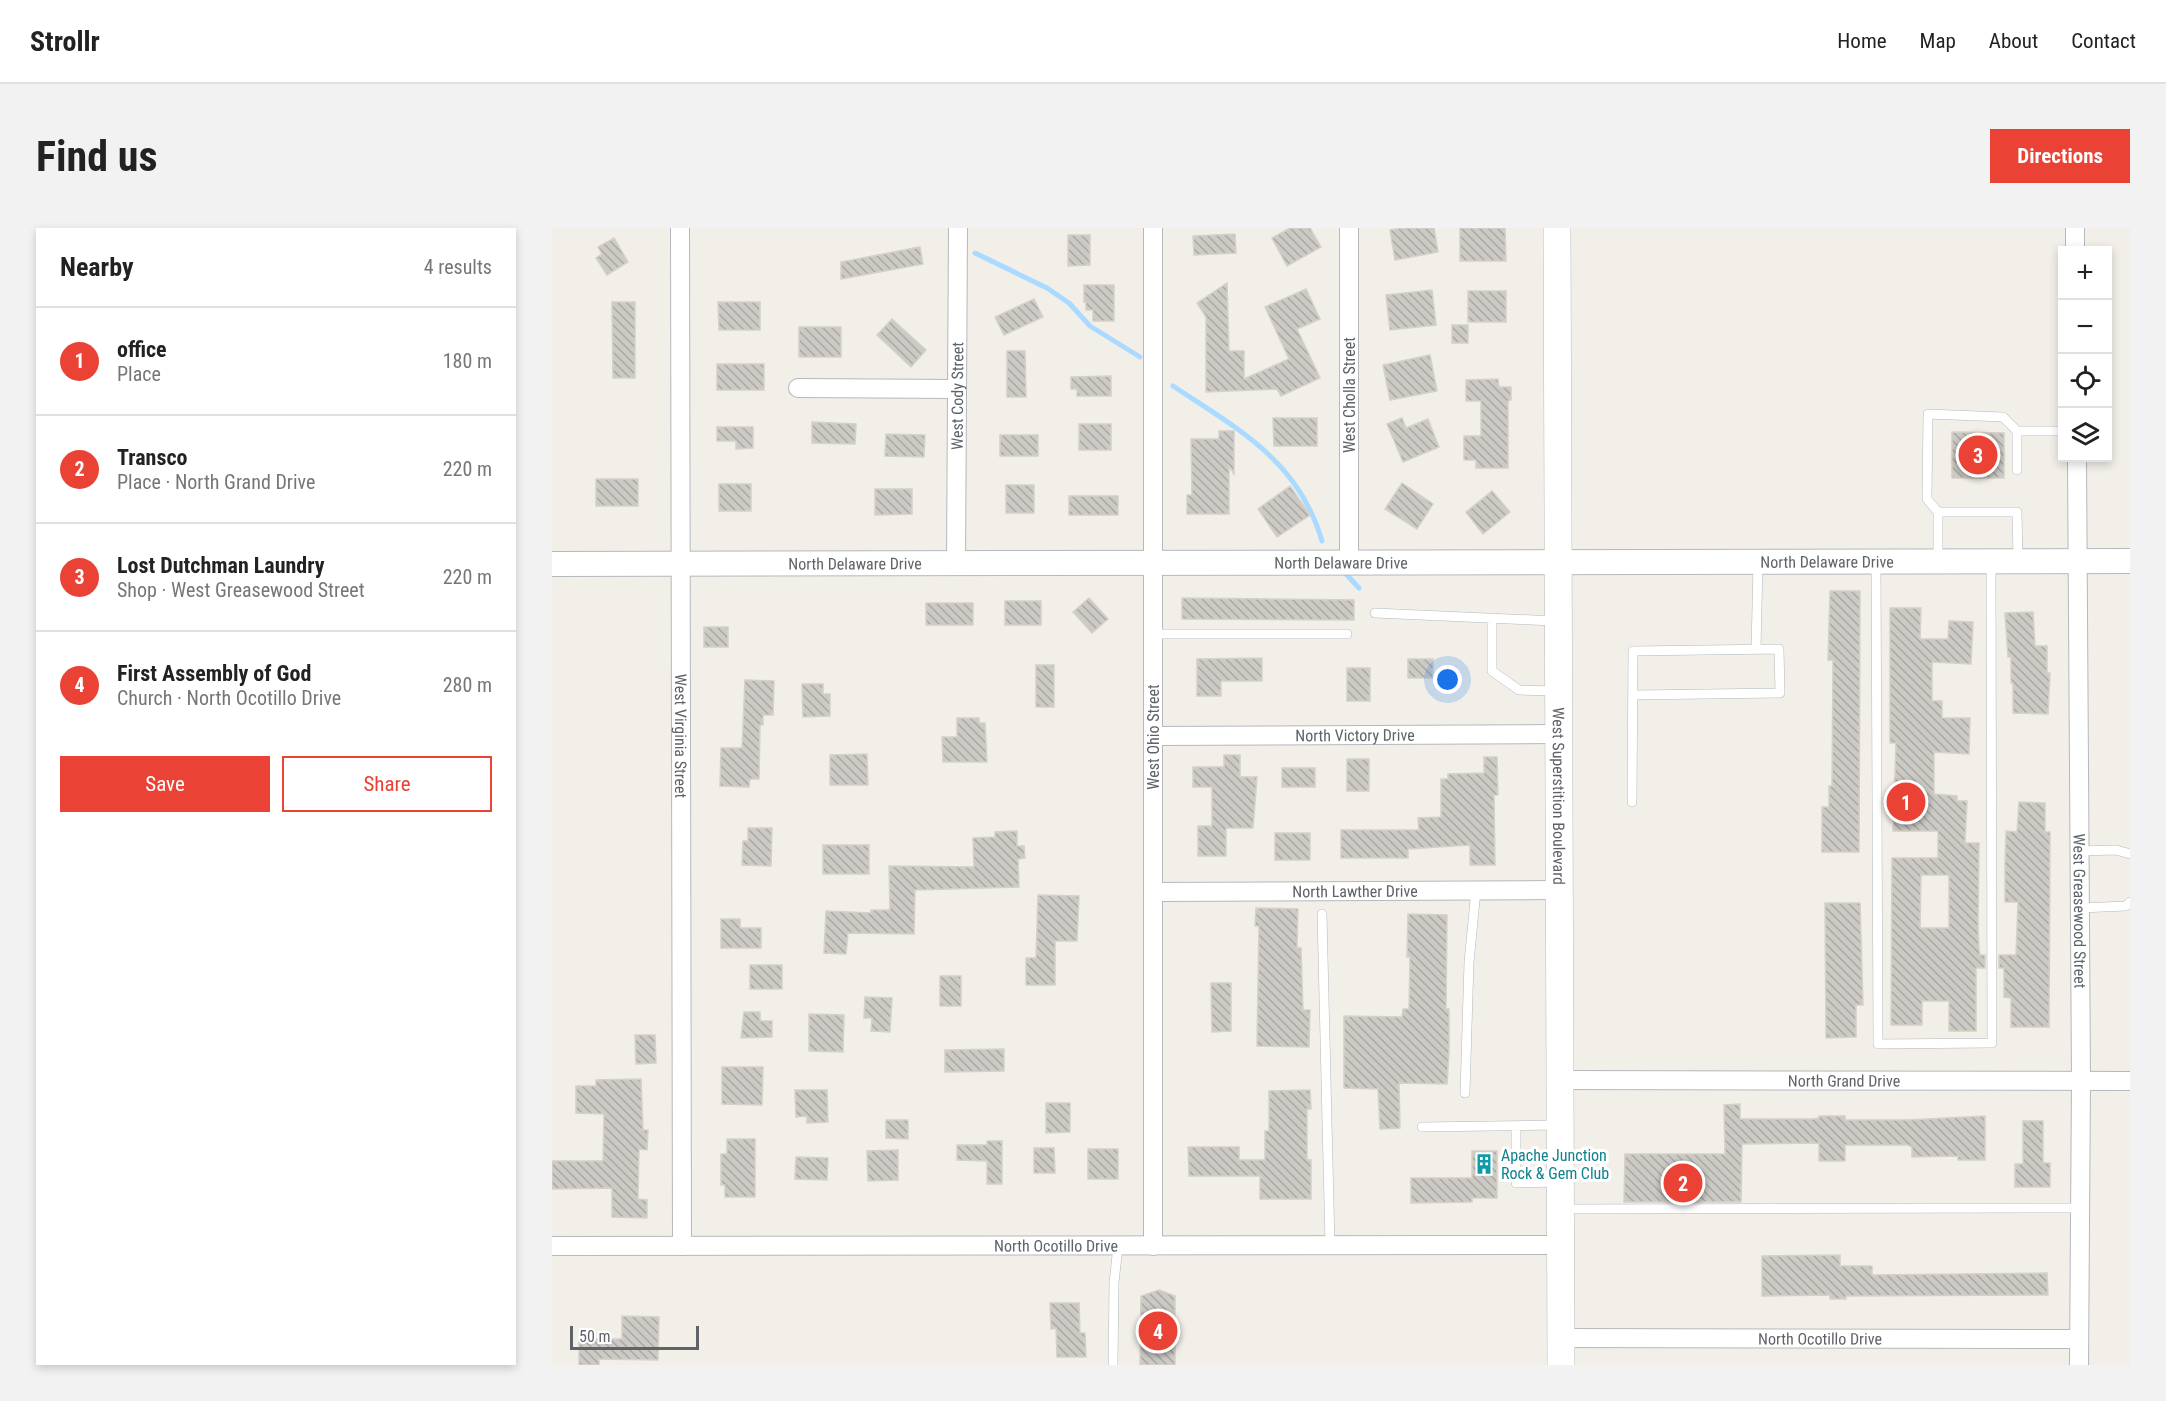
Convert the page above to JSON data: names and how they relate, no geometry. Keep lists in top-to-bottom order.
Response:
{
  "streets": {
    "main road": ["West Superstition Boulevard"],
    "street": [
      "West Cholla Street",
      "West Cody Street",
      "North Delaware Drive",
      "North Victory Drive",
      "West Virginia Street",
      "West Ohio Street",
      "North Lawther Drive",
      "West Greasewood Street",
      "North Grand Drive",
      "North Ocotillo Drive"
    ]
  },
  "crossings": [
    ["West Cholla Street", "North Delaware Drive"],
    ["West Cody Street", "North Delaware Drive"],
    ["North Delaware Drive", "West Virginia Street"],
    ["North Delaware Drive", "West Ohio Street"],
    ["North Delaware Drive", "West Superstition Boulevard"],
    ["North Delaware Drive", "West Greasewood Street"],
    ["North Victory Drive", "West Ohio Street"],
    ["North Victory Drive", "West Superstition Boulevard"],
    ["West Virginia Street", "North Ocotillo Drive"],
    ["West Ohio Street", "North Lawther Drive"],
    ["West Ohio Street", "North Ocotillo Drive"],
    ["West Superstition Boulevard", "North Lawther Drive"],
    ["West Superstition Boulevard", "North Grand Drive"],
    ["West Superstition Boulevard", "North Ocotillo Drive"],
    ["West Greasewood Street", "North Grand Drive"],
    ["West Greasewood Street", "North Ocotillo Drive"]
  ],
  "places": {
    "building": ["Apache Junction Rock & Gem Club"]
  },
  "scale_bar": "50 m",
  "page": {
    "header": "Strollr",
    "nav": [
      "Home",
      "Map",
      "About",
      "Contact"
    ],
    "buttons": [
      "Directions",
      ["Save", "Share"]
    ],
    "title": "Find us",
    "heading": ["Nearby", "4 results"],
    "map_buttons": ["+", "−"],
    "list": [
      {
        "mark": "1",
        "name": "office",
        "note": "Place",
        "value": "180 m"
      },
      {
        "mark": "2",
        "name": "Transco",
        "note": "Place · North Grand Drive",
        "value": "220 m"
      },
      {
        "mark": "3",
        "name": "Lost Dutchman Laundry",
        "note": "Shop · West Greasewood Street",
        "value": "220 m"
      },
      {
        "mark": "4",
        "name": "First Assembly of God",
        "note": "Church · North Ocotillo Drive",
        "value": "280 m"
      }
    ],
    "pins": [
      "3",
      "1",
      "2",
      "4"
    ],
    "scale": "50 m"
  }
}
